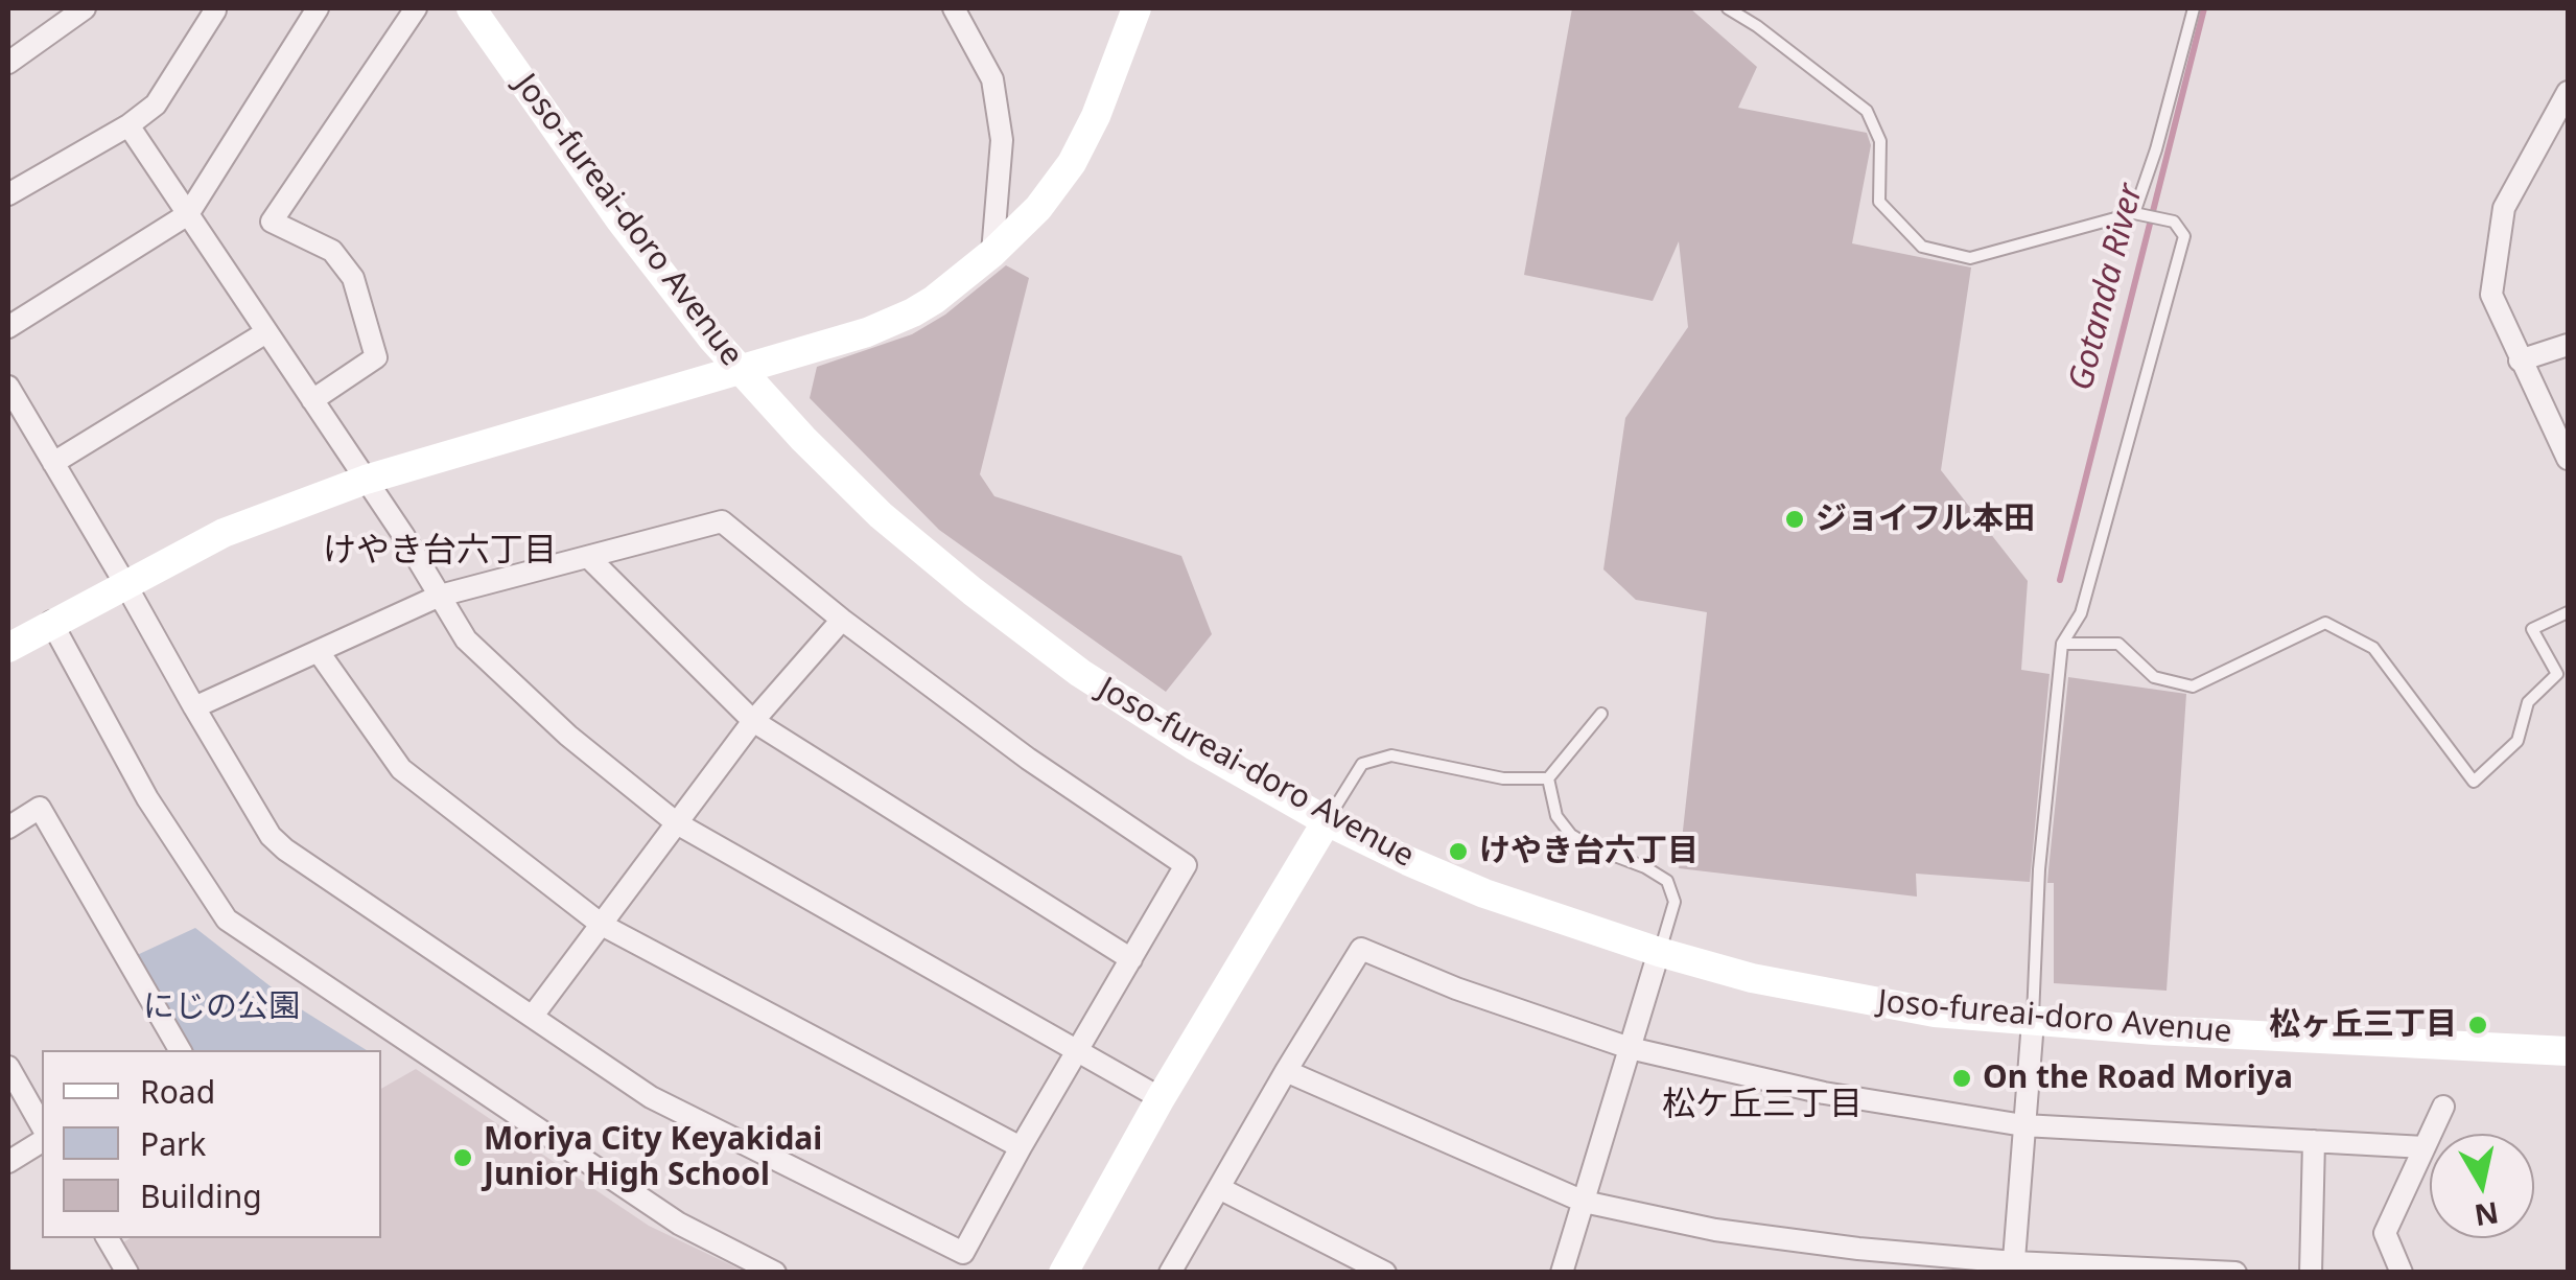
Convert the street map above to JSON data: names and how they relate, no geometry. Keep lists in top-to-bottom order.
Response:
{
  "streets": {
    "street": ["Joso-fureai-doro Avenue"]
  },
  "districts": ["けやき台六丁目", "松ケ丘三丁目"],
  "water": ["Gotanda River"],
  "parks": ["にじの公園"],
  "places": [
    "ジョイフル本田",
    "けやき台六丁目",
    "松ヶ丘三丁目",
    "On the Road Moriya",
    "Moriya City Keyakidai Junior High School"
  ],
  "legend": ["Road", "Park", "Building"],
  "north": "bottom"
}
